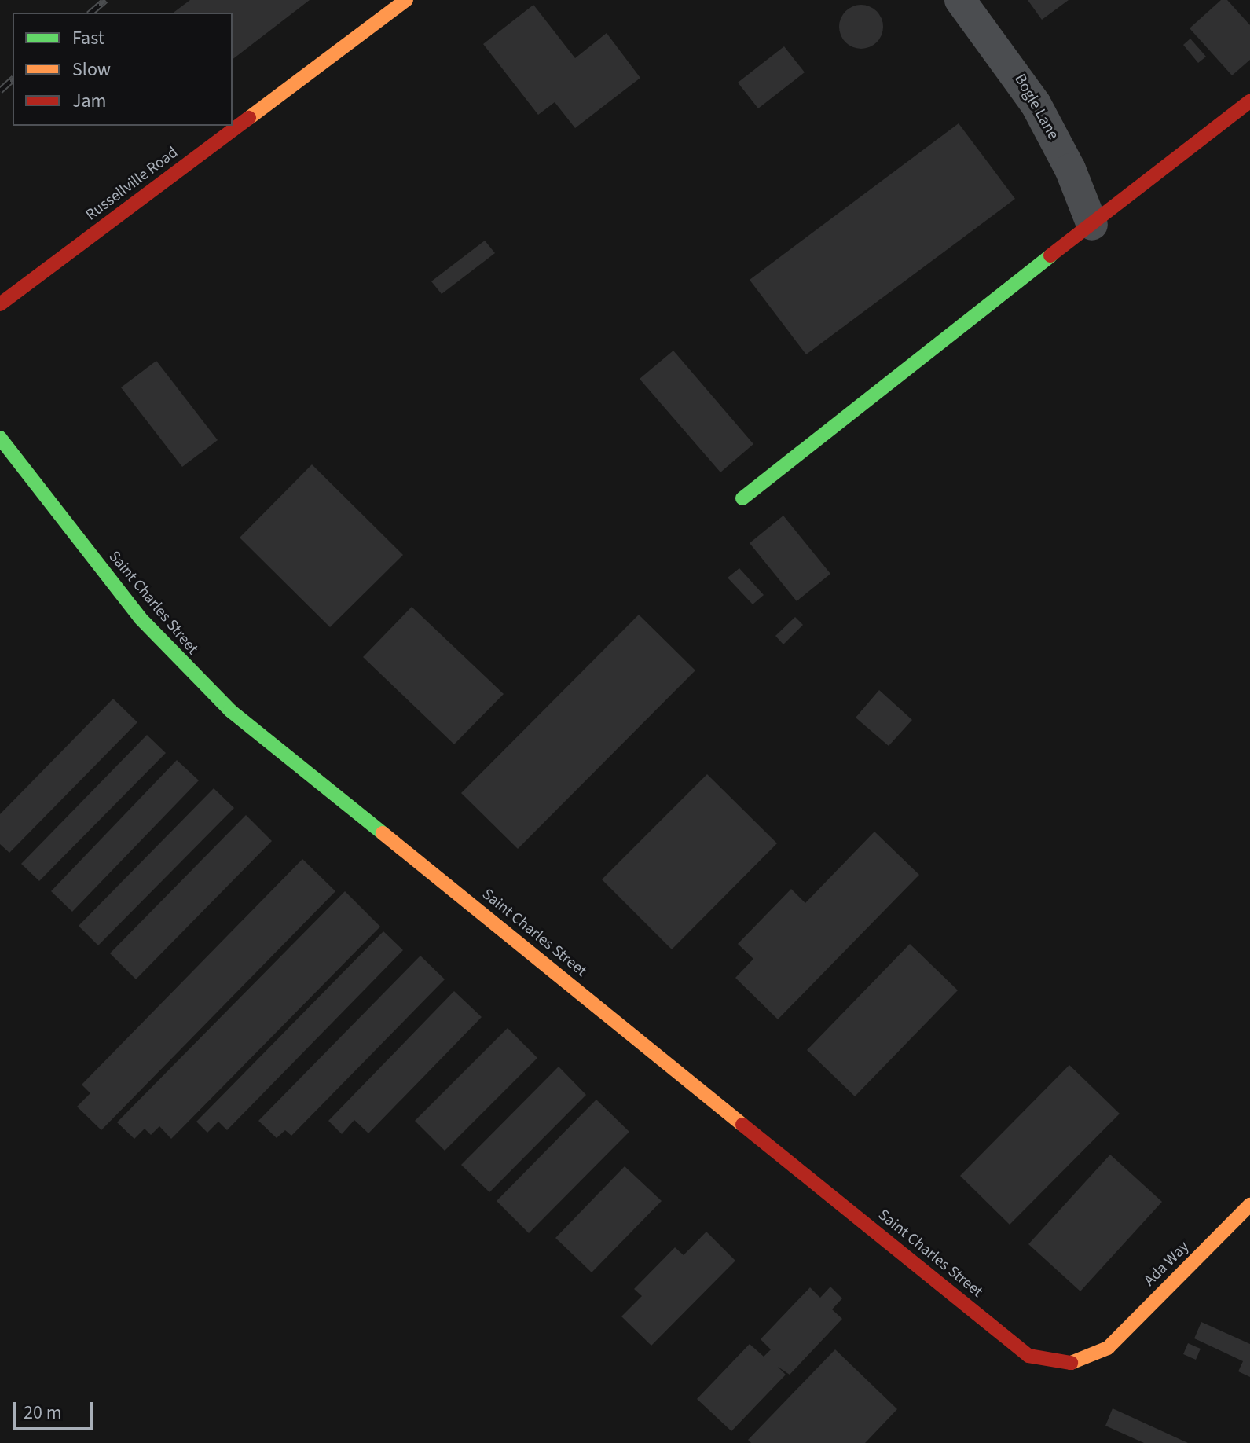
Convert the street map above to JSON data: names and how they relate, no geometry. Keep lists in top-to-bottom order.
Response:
{
  "streets": {
    "street": [
      "Bogle Lane",
      "Russellville Road",
      "Saint Charles Street",
      "Ada Way"
    ]
  },
  "crossings": [
    ["Saint Charles Street", "Ada Way"]
  ],
  "legend": ["Fast", "Slow", "Jam"],
  "scale_bar": "20 m"
}
